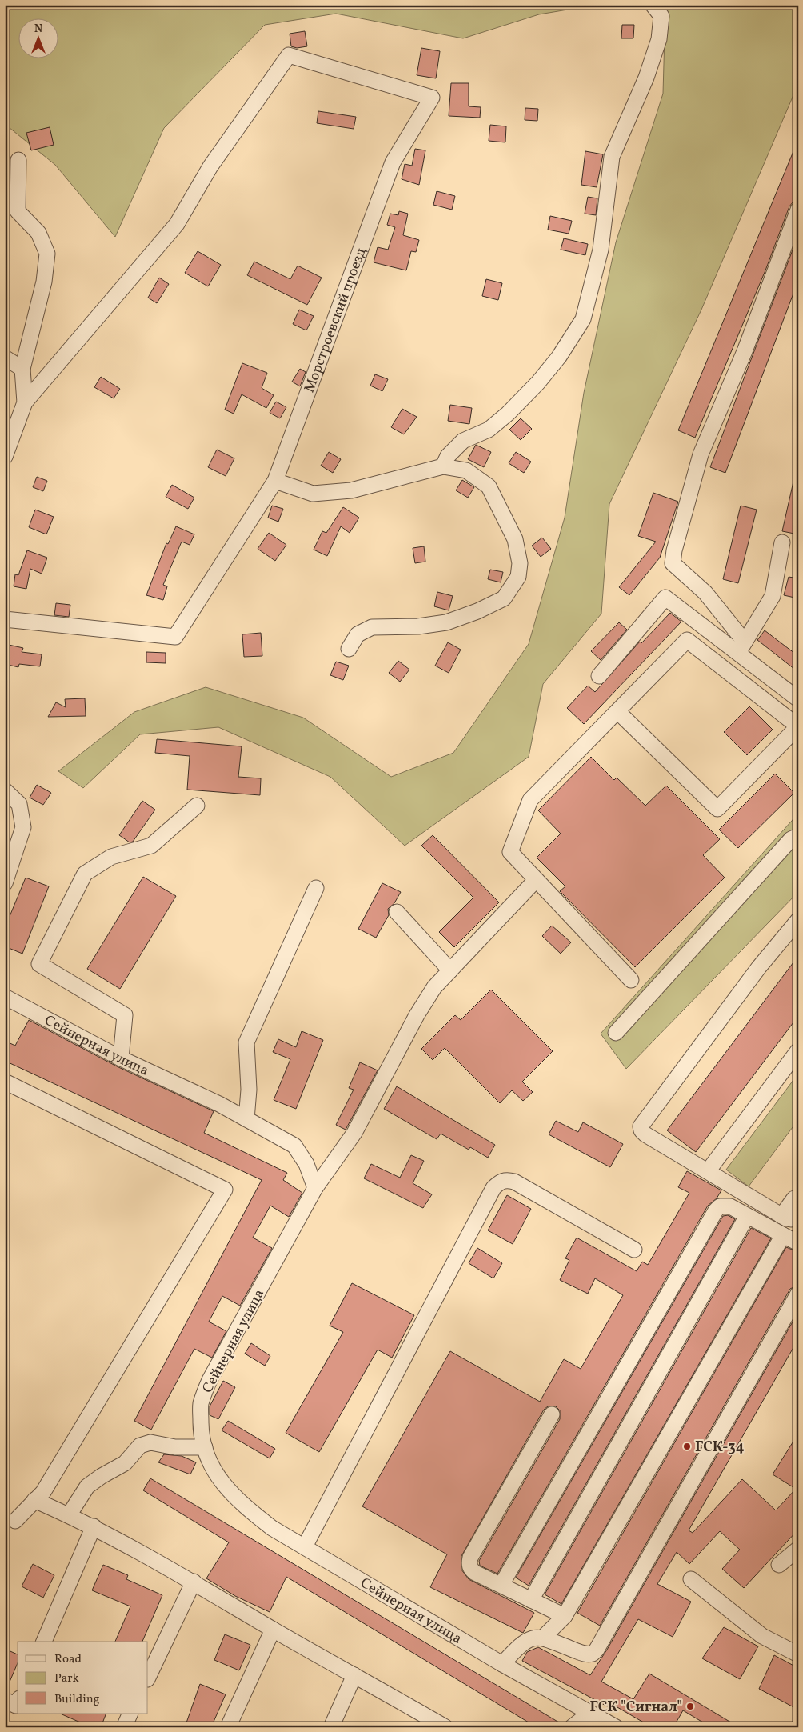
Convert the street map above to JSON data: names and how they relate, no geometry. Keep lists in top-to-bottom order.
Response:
{
  "streets": {
    "street": ["Морстроевский проезд", "Сейнерная улица"]
  },
  "places": ["ГСК-34", "ГСК \"Сигнал\""],
  "legend": ["Road", "Park", "Building"],
  "north": "top"
}
